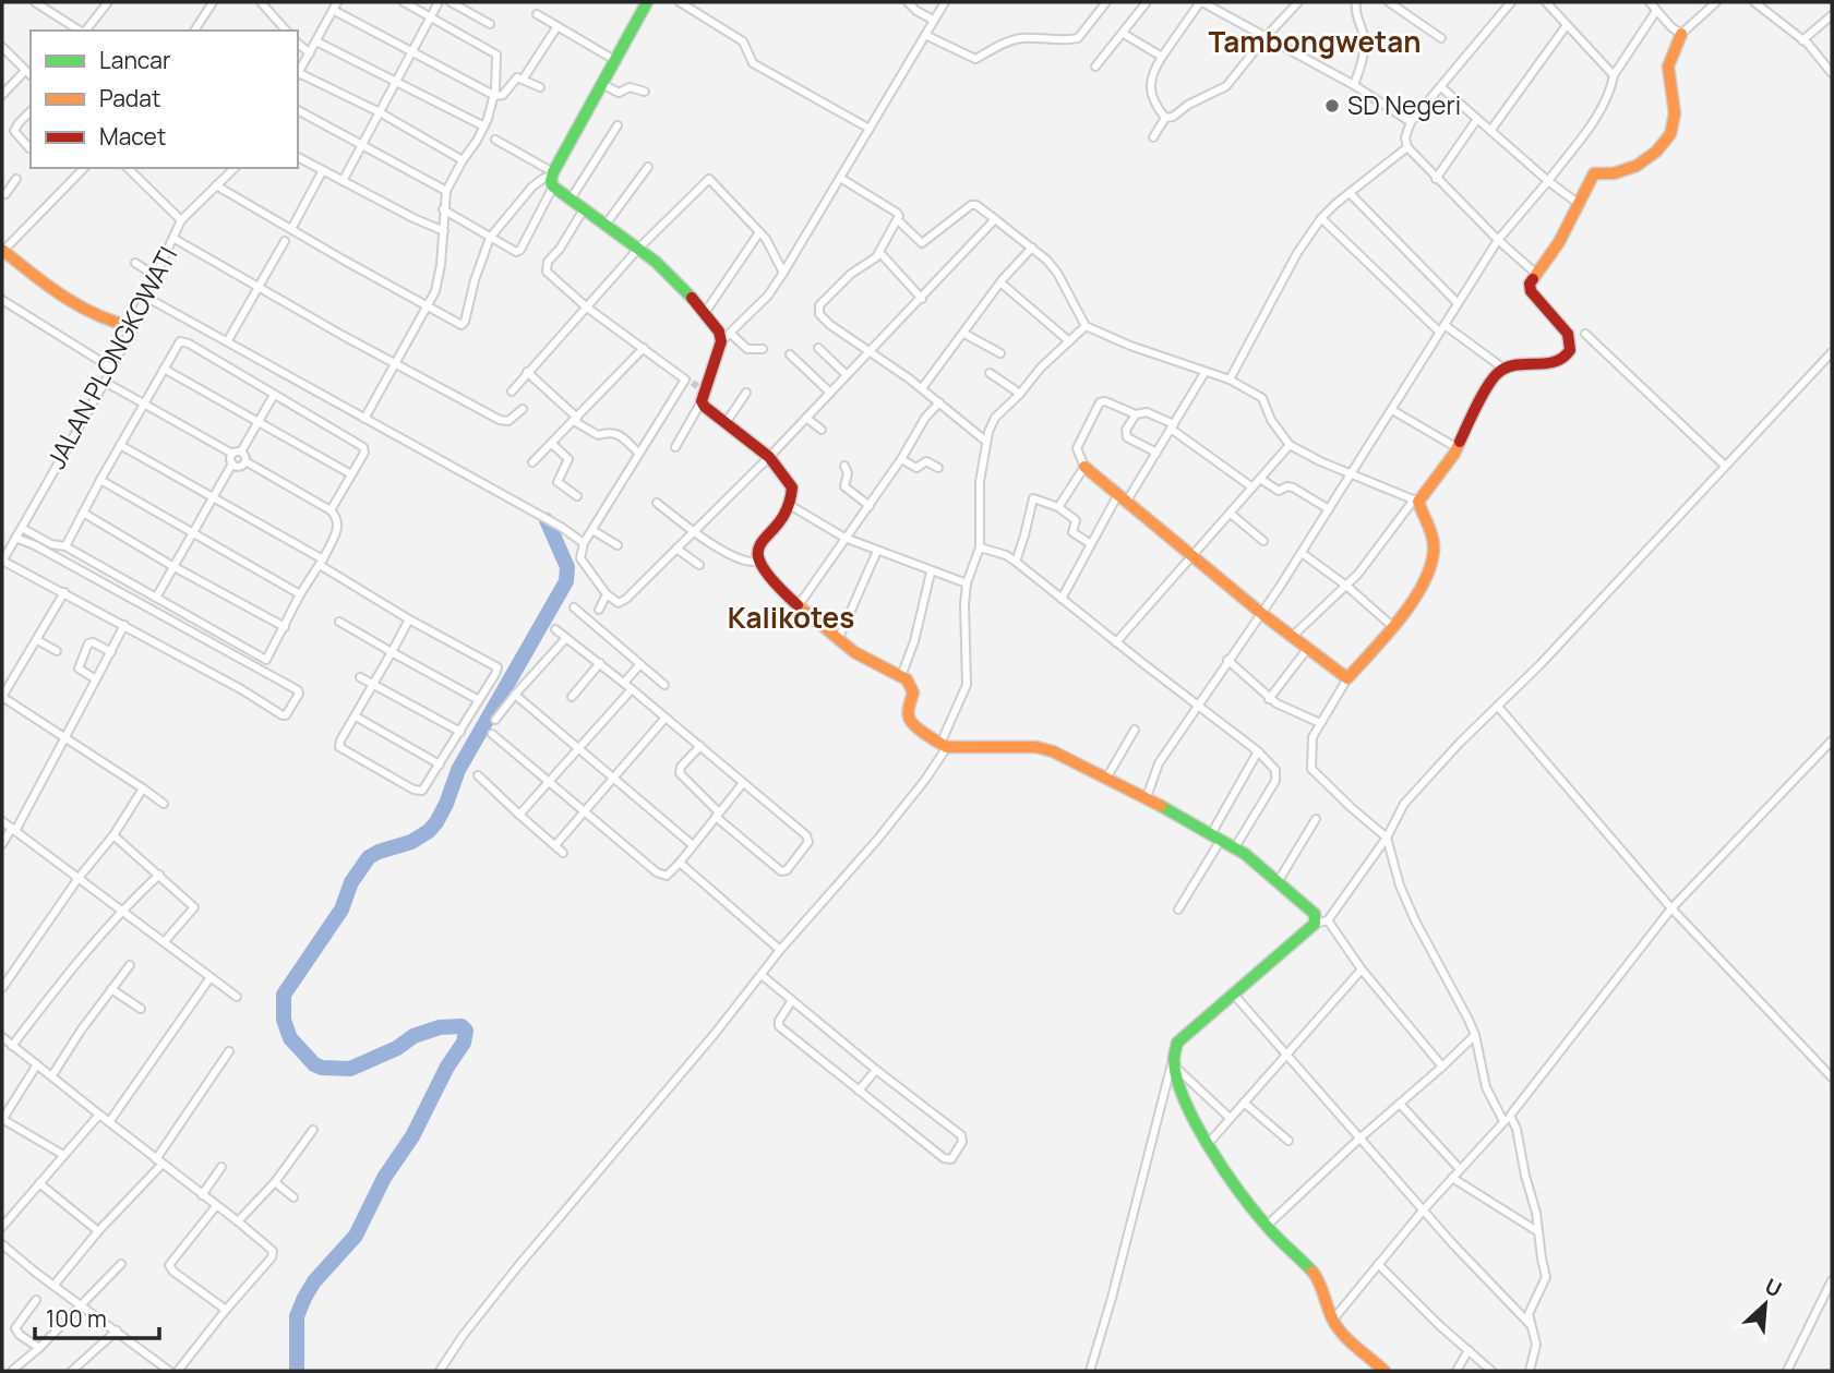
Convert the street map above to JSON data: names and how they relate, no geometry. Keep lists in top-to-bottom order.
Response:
{
  "streets": {
    "street": ["JALAN PLONGKOWATI"]
  },
  "districts": ["Tambongwetan", "Kalikotes"],
  "places": ["SD Negeri"],
  "legend": ["Lancar", "Padat", "Macet"],
  "scale_bar": "100 m",
  "north": "top right"
}
